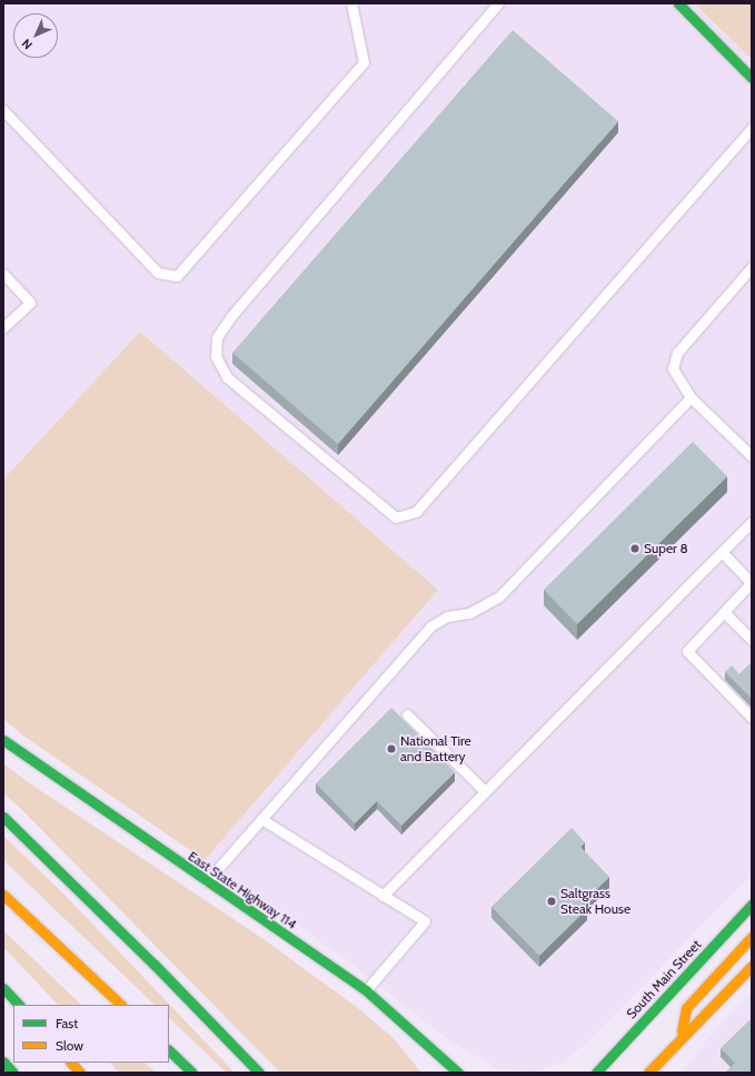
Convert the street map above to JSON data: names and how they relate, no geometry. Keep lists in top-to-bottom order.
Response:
{
  "streets": {
    "main road": ["East State Highway 114", "South Main Street"]
  },
  "places": ["Super 8", "National Tire and Battery", "Saltgrass Steak House"],
  "legend": ["Fast", "Slow"],
  "north": "bottom left"
}
